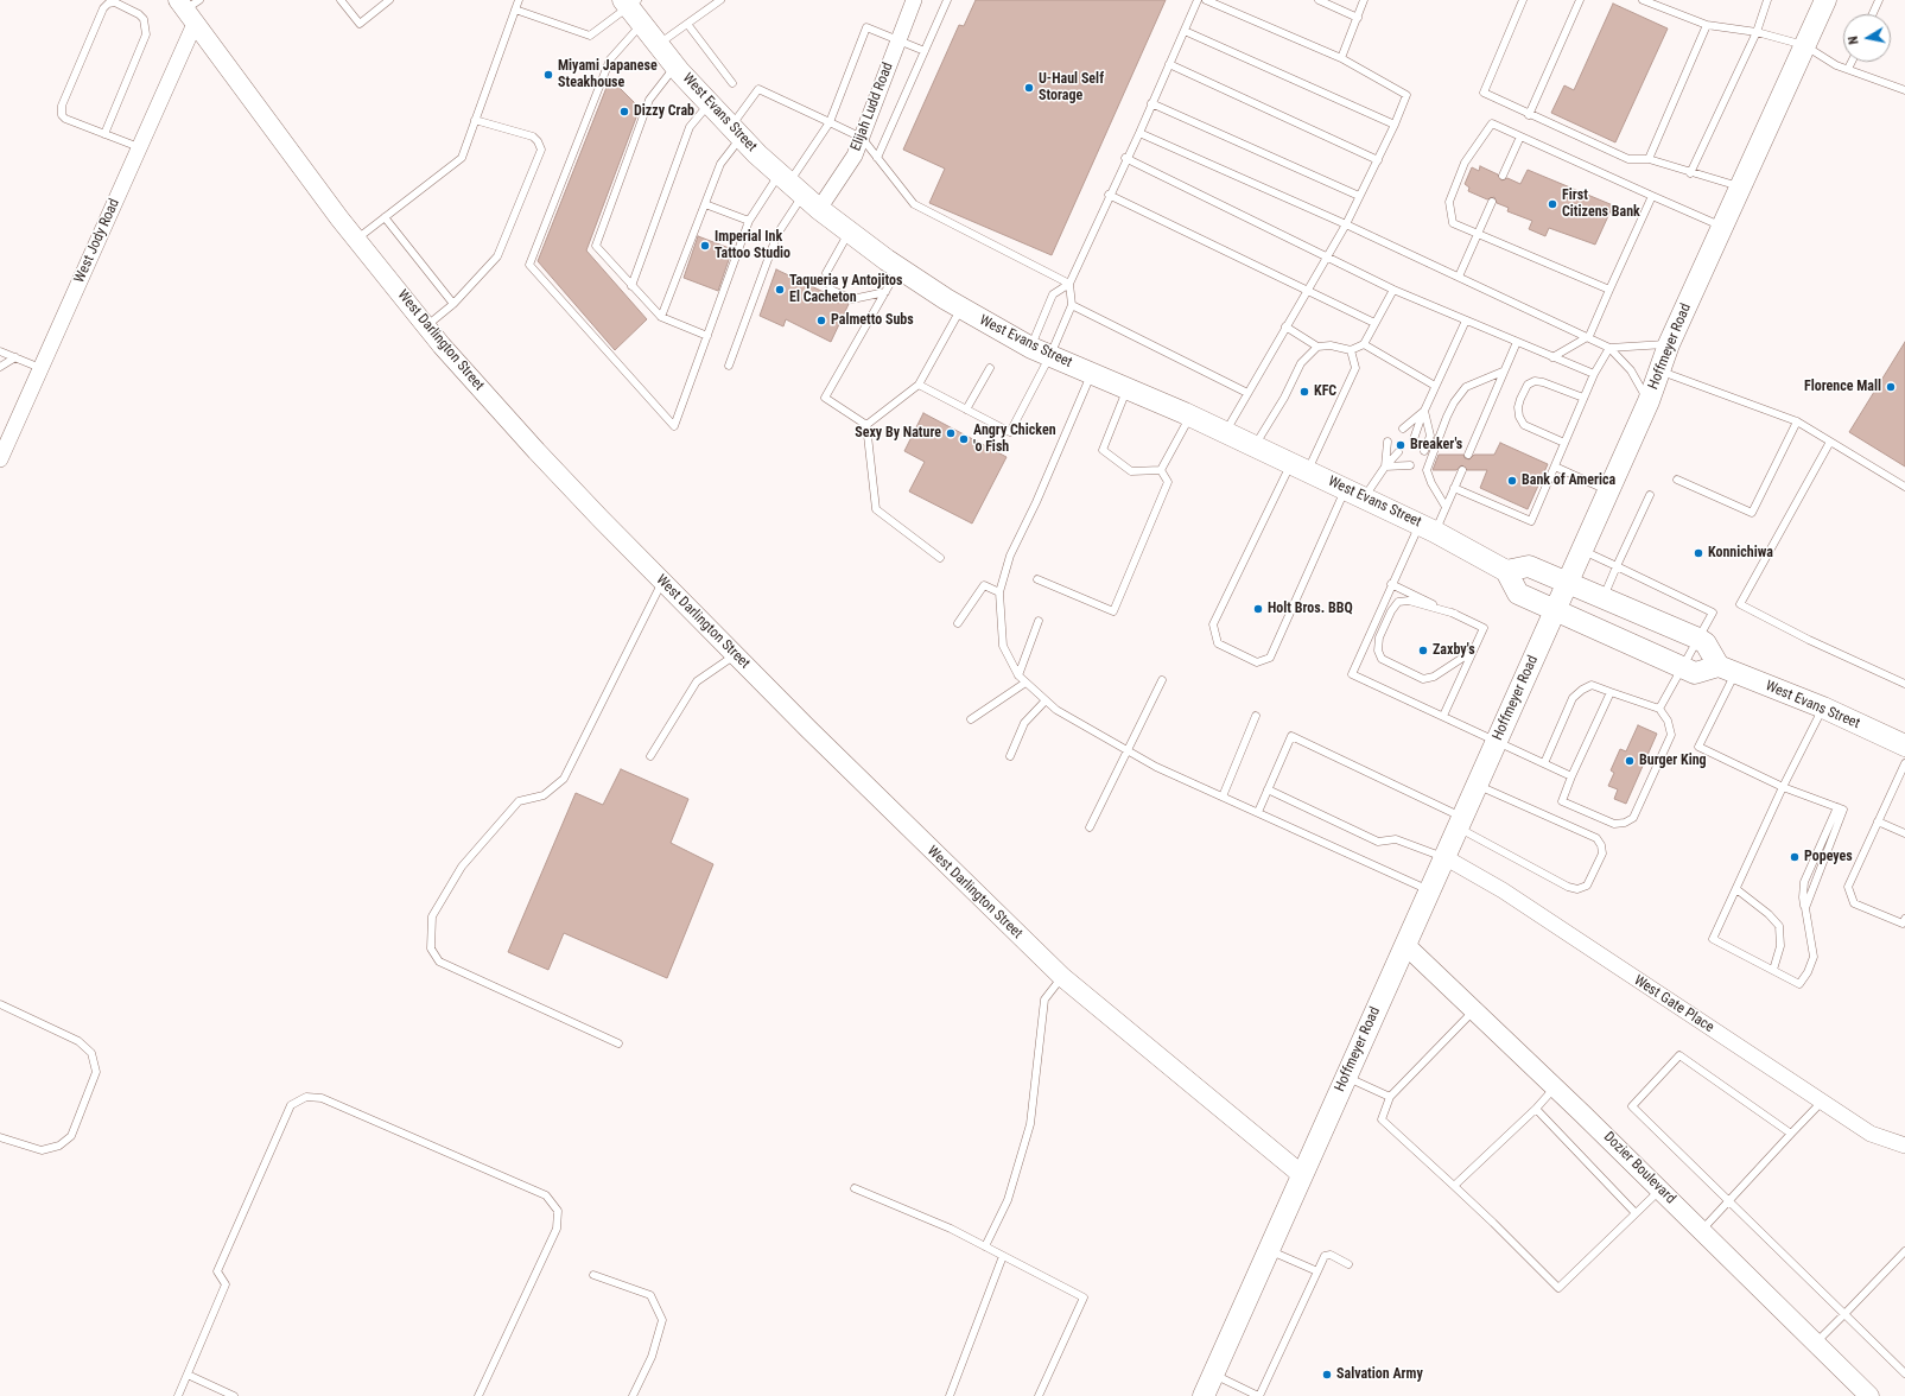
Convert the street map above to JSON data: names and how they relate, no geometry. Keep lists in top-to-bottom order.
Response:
{
  "streets": {
    "main road": ["West Evans Street", "Hoffmeyer Road"],
    "street": [
      "Elijah Ludd Road",
      "West Jody Road",
      "West Darlington Street",
      "West Gate Place",
      "Dozier Boulevard"
    ]
  },
  "crossings": [
    ["Elijah Ludd Road", "West Evans Street"],
    ["West Jody Road", "West Darlington Street"],
    ["West Darlington Street", "Hoffmeyer Road"],
    ["Hoffmeyer Road", "West Gate Place"],
    ["Hoffmeyer Road", "Dozier Boulevard"]
  ],
  "places": [
    "Miyami Japanese Steakhouse",
    "U-Haul Self Storage",
    "Dizzy Crab",
    "First Citizens Bank",
    "Imperial Ink Tattoo Studio",
    "Taqueria y Antojitos El Cacheton",
    "Palmetto Subs",
    "Florence Mall",
    "KFC",
    "Sexy By Nature",
    "Angry Chicken 'o Fish",
    "Breaker's",
    "Bank of America",
    "Konnichiwa",
    "Holt Bros. BBQ",
    "Zaxby's",
    "Burger King",
    "Popeyes",
    "Salvation Army"
  ],
  "north": "left"
}
